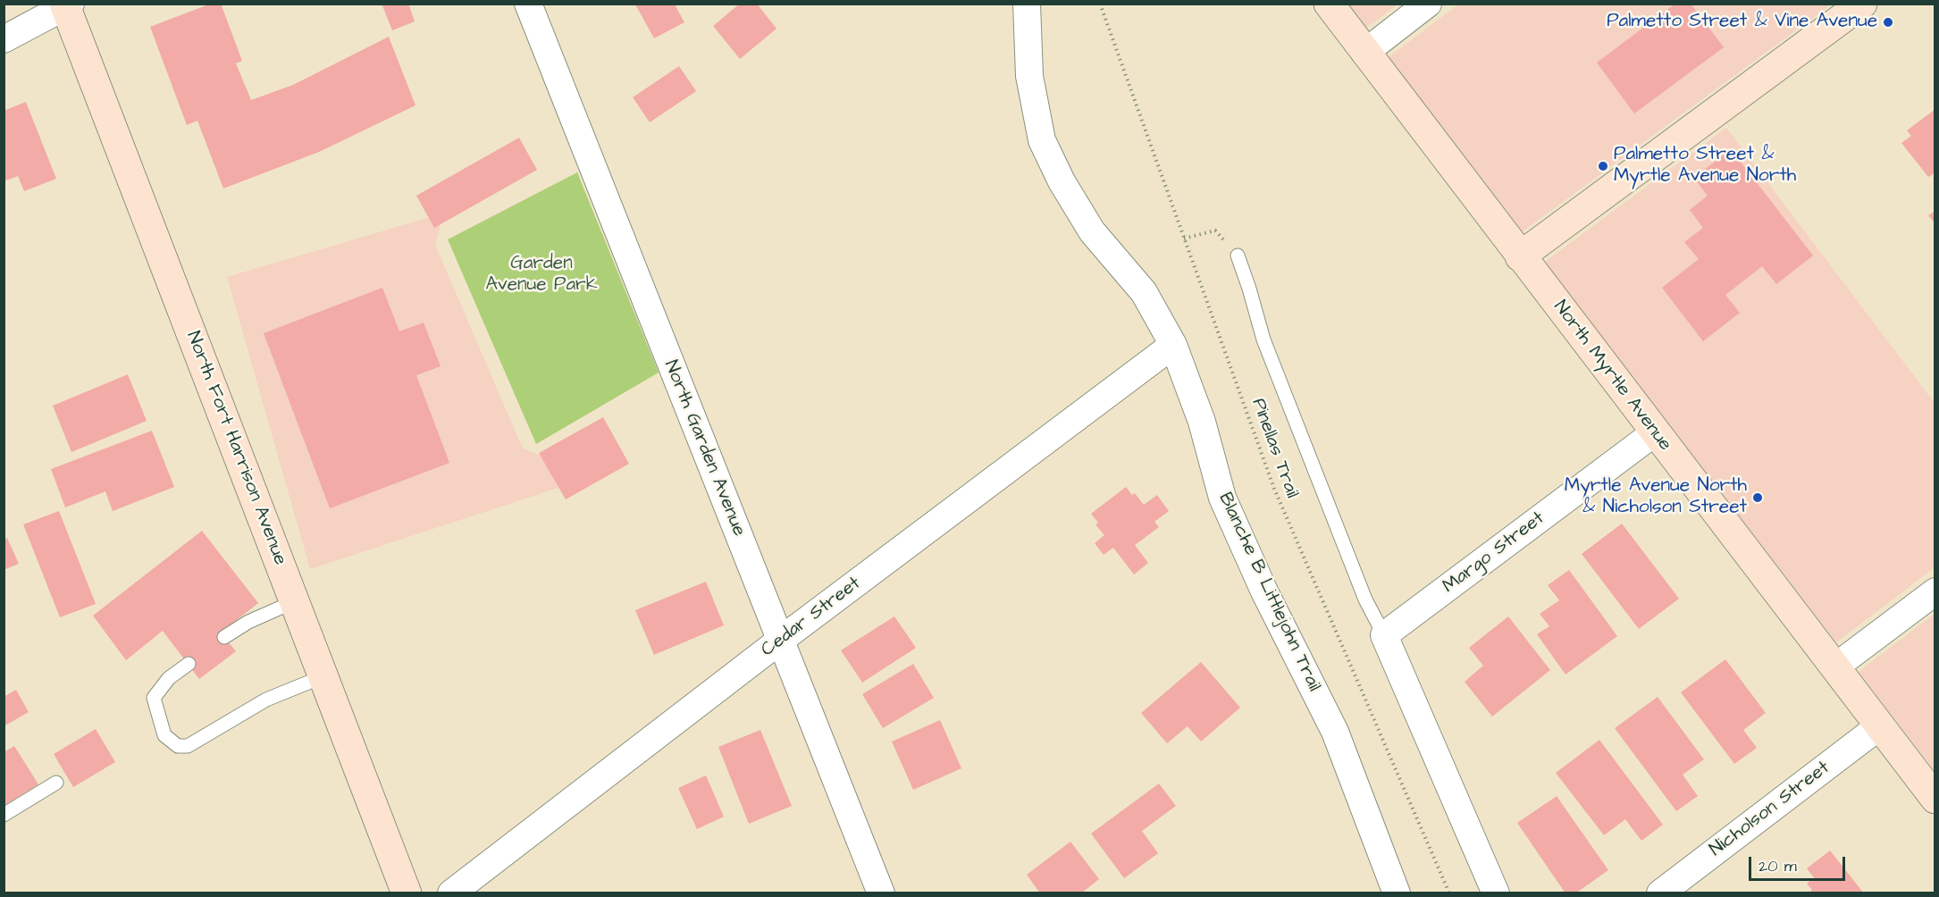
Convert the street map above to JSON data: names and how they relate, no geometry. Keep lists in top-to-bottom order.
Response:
{
  "streets": {
    "street": [
      "North Myrtle Avenue",
      "North Fort Harrison Avenue",
      "North Garden Avenue",
      "Margo Street",
      "Blanche B Littlejohn Trail",
      "Cedar Street",
      "Nicholson Street"
    ],
    "path": ["Pinellas Trail"]
  },
  "crossings": [
    ["North Myrtle Avenue", "Margo Street"],
    ["North Myrtle Avenue", "Nicholson Street"],
    ["North Garden Avenue", "Cedar Street"],
    ["Blanche B Littlejohn Trail", "Cedar Street"]
  ],
  "parks": ["Garden Avenue Park"],
  "places": ["Palmetto Street & Vine Avenue", "Palmetto Street & Myrtle Avenue North", "Myrtle Avenue North & Nicholson Street"],
  "scale_bar": "20 m"
}
